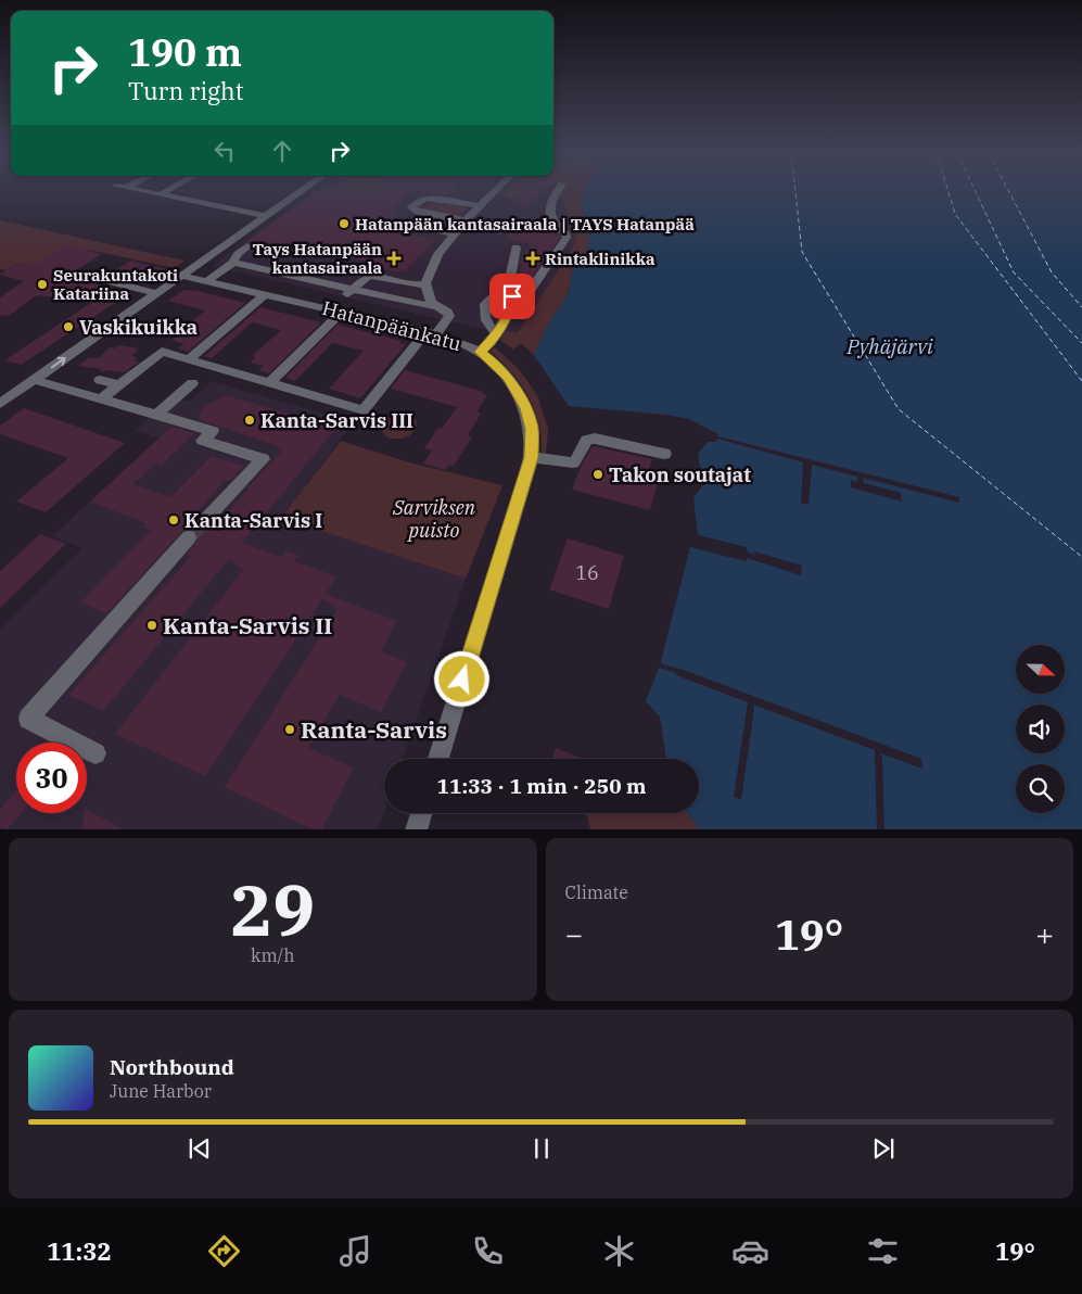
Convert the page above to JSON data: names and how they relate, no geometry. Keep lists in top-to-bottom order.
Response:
{
  "streets": {
    "street": ["Hatanpäänkatu"]
  },
  "water": ["Pyhäjärvi"],
  "parks": ["Sarviksen puisto"],
  "places": {
    "other": [
      "Hatanpään kantasairaala | TAYS Hatanpää",
      "Seurakuntakoti Katariina",
      "Vaskikuikka",
      "Kanta-Sarvis III",
      "Takon soutajat",
      "Kanta-Sarvis I",
      "Kanta-Sarvis II",
      "Ranta-Sarvis"
    ],
    "health": ["Tays Hatanpään kantasairaala", "Rintaklinikka"]
  },
  "house_numbers": ["16"],
  "north": "right",
  "page": {
    "turn": ["190 m", "Turn right"],
    "limit": "30",
    "trip": "11:33 · 1 min · 250 m",
    "tile": [
      ["29", "km/h"],
      "Climate"
    ],
    "heat": ["−", "19°", "+"],
    "song": ["Northbound", "June Harbor"],
    "tabs": ["11:32", "19°"]
  }
}
